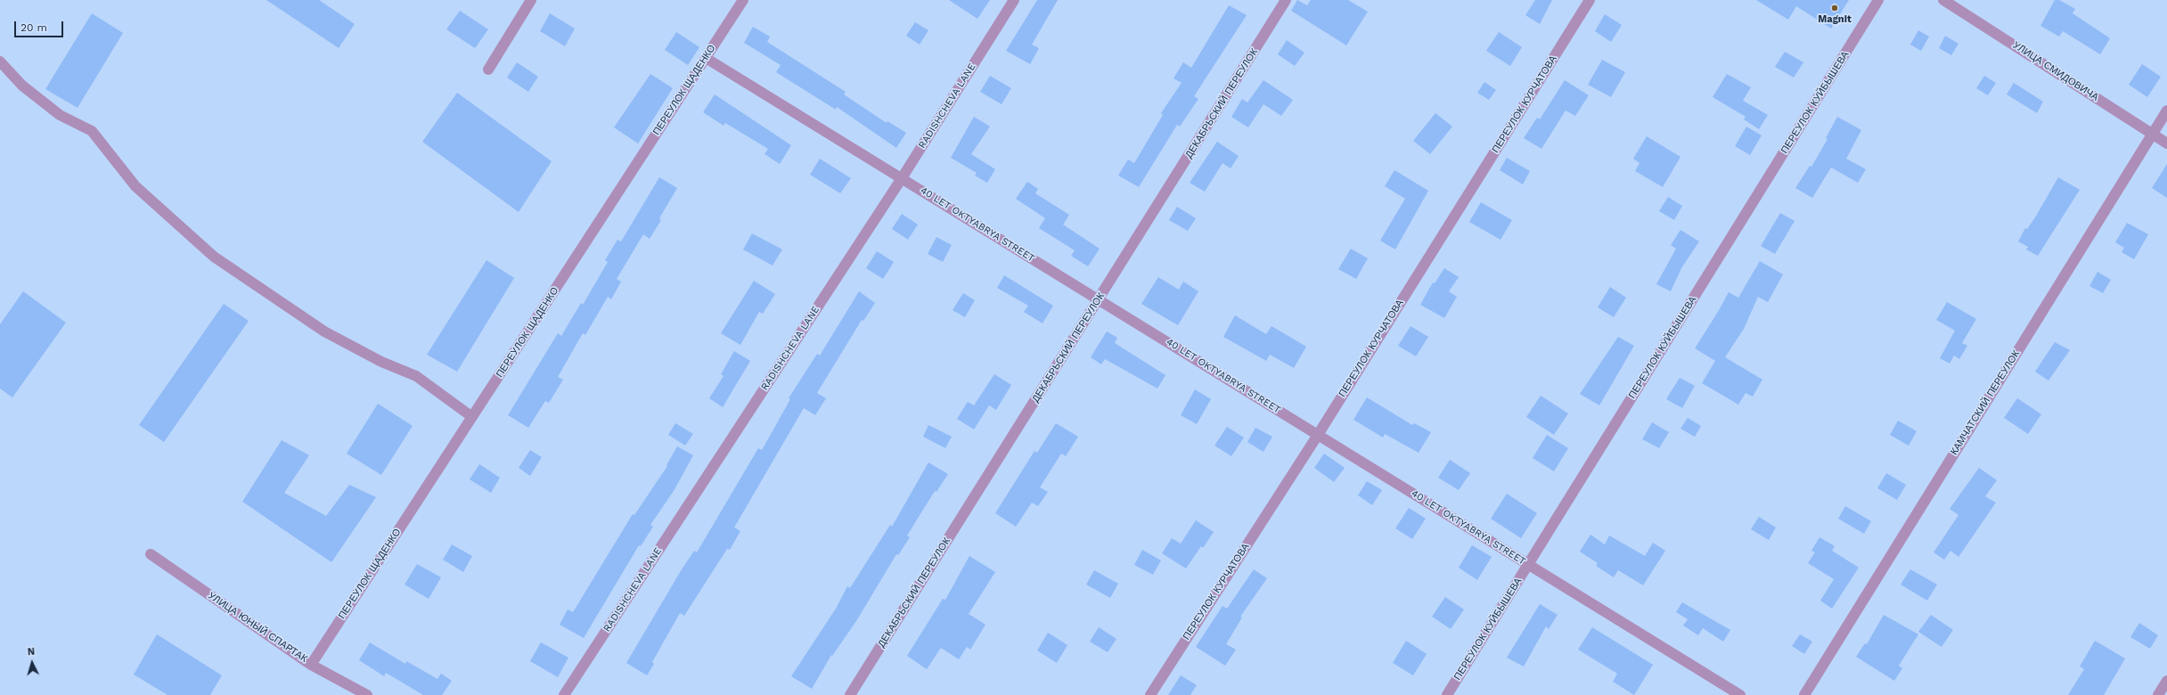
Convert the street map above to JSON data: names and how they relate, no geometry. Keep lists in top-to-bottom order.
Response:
{
  "streets": {
    "street": [
      "УЛИЦА СМИДОВИЧА",
      "ПЕРЕУЛОК ЩАДЕНКО",
      "ПЕРЕУЛОК КУЙБЫШЕВА",
      "ДЕКАБРЬСКИЙ ПЕРЕУЛОК",
      "ПЕРЕУЛОК КУРЧАТОВА",
      "RADISHCHEVA LANE",
      "40 LET OKTYABRYA STREET",
      "КАМЧАТСКИЙ ПЕРЕУЛОК",
      "УЛИЦА ЮНЫЙ СПАРТАК"
    ]
  },
  "crossings": [
    ["УЛИЦА СМИДОВИЧА", "КАМЧАТСКИЙ ПЕРЕУЛОК"],
    ["ПЕРЕУЛОК ЩАДЕНКО", "40 LET OKTYABRYA STREET"],
    ["ПЕРЕУЛОК ЩАДЕНКО", "УЛИЦА ЮНЫЙ СПАРТАК"],
    ["ПЕРЕУЛОК КУЙБЫШЕВА", "40 LET OKTYABRYA STREET"],
    ["ДЕКАБРЬСКИЙ ПЕРЕУЛОК", "40 LET OKTYABRYA STREET"],
    ["ПЕРЕУЛОК КУРЧАТОВА", "40 LET OKTYABRYA STREET"],
    ["RADISHCHEVA LANE", "40 LET OKTYABRYA STREET"]
  ],
  "places": ["Magnit"],
  "scale_bar": "20 m",
  "north": "top"
}
